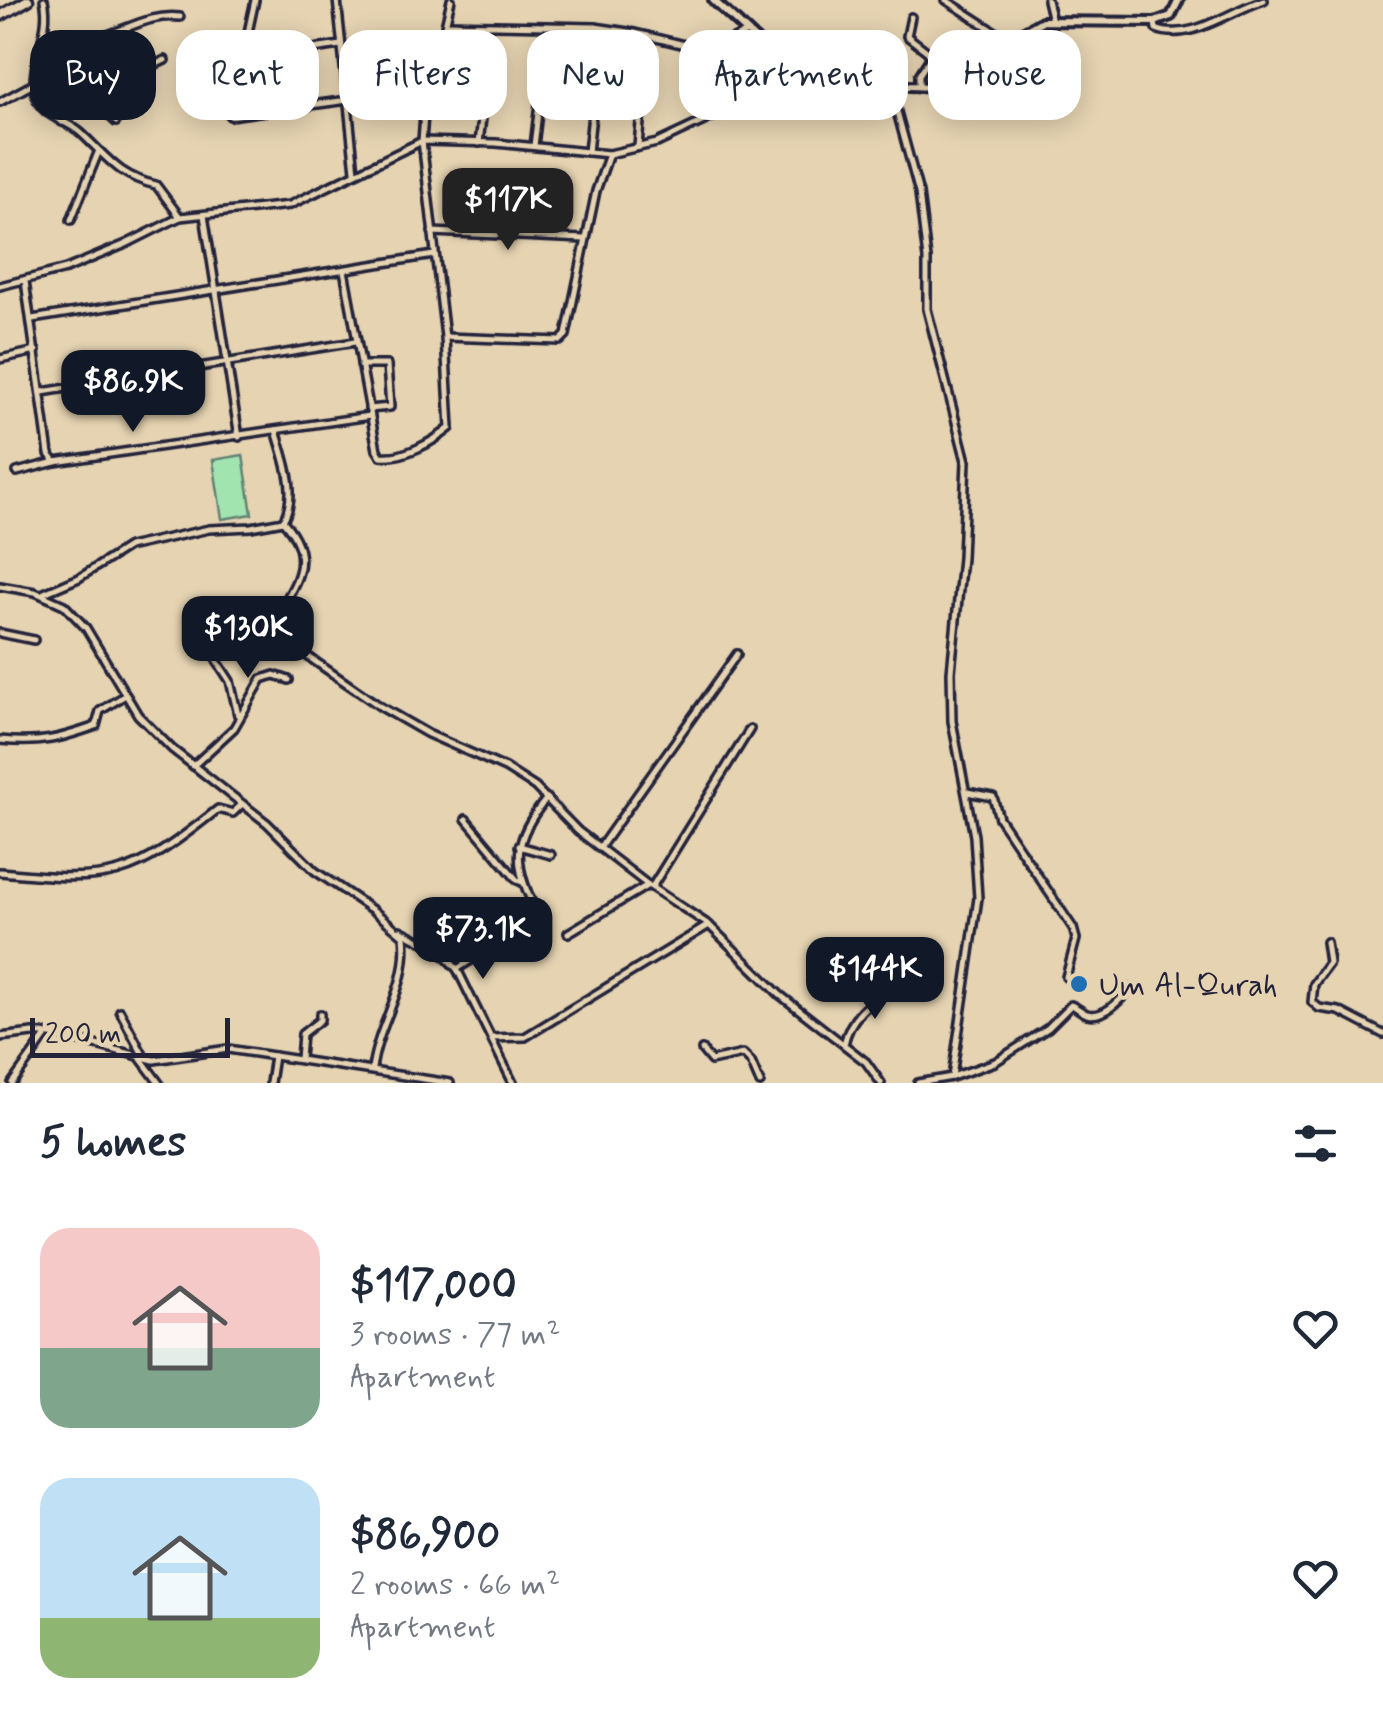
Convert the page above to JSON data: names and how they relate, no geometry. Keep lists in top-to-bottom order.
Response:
{
  "places": ["Um Al-Qurah"],
  "scale_bar": "200 m",
  "page": {
    "chip": [
      "Buy",
      "Rent",
      "Filters",
      "New",
      "Apartment",
      "House"
    ],
    "price": [
      "$117K",
      "$86.9K",
      "$130K",
      "$73.1K",
      "$144K"
    ],
    "scale": "200 m",
    "heading": "5 homes",
    "list": [
      {
        "name": "$117,000",
        "note": "3 rooms · 77 m² · Apartment"
      },
      {
        "name": "$86,900",
        "note": "2 rooms · 66 m² · Apartment"
      }
    ]
  }
}
